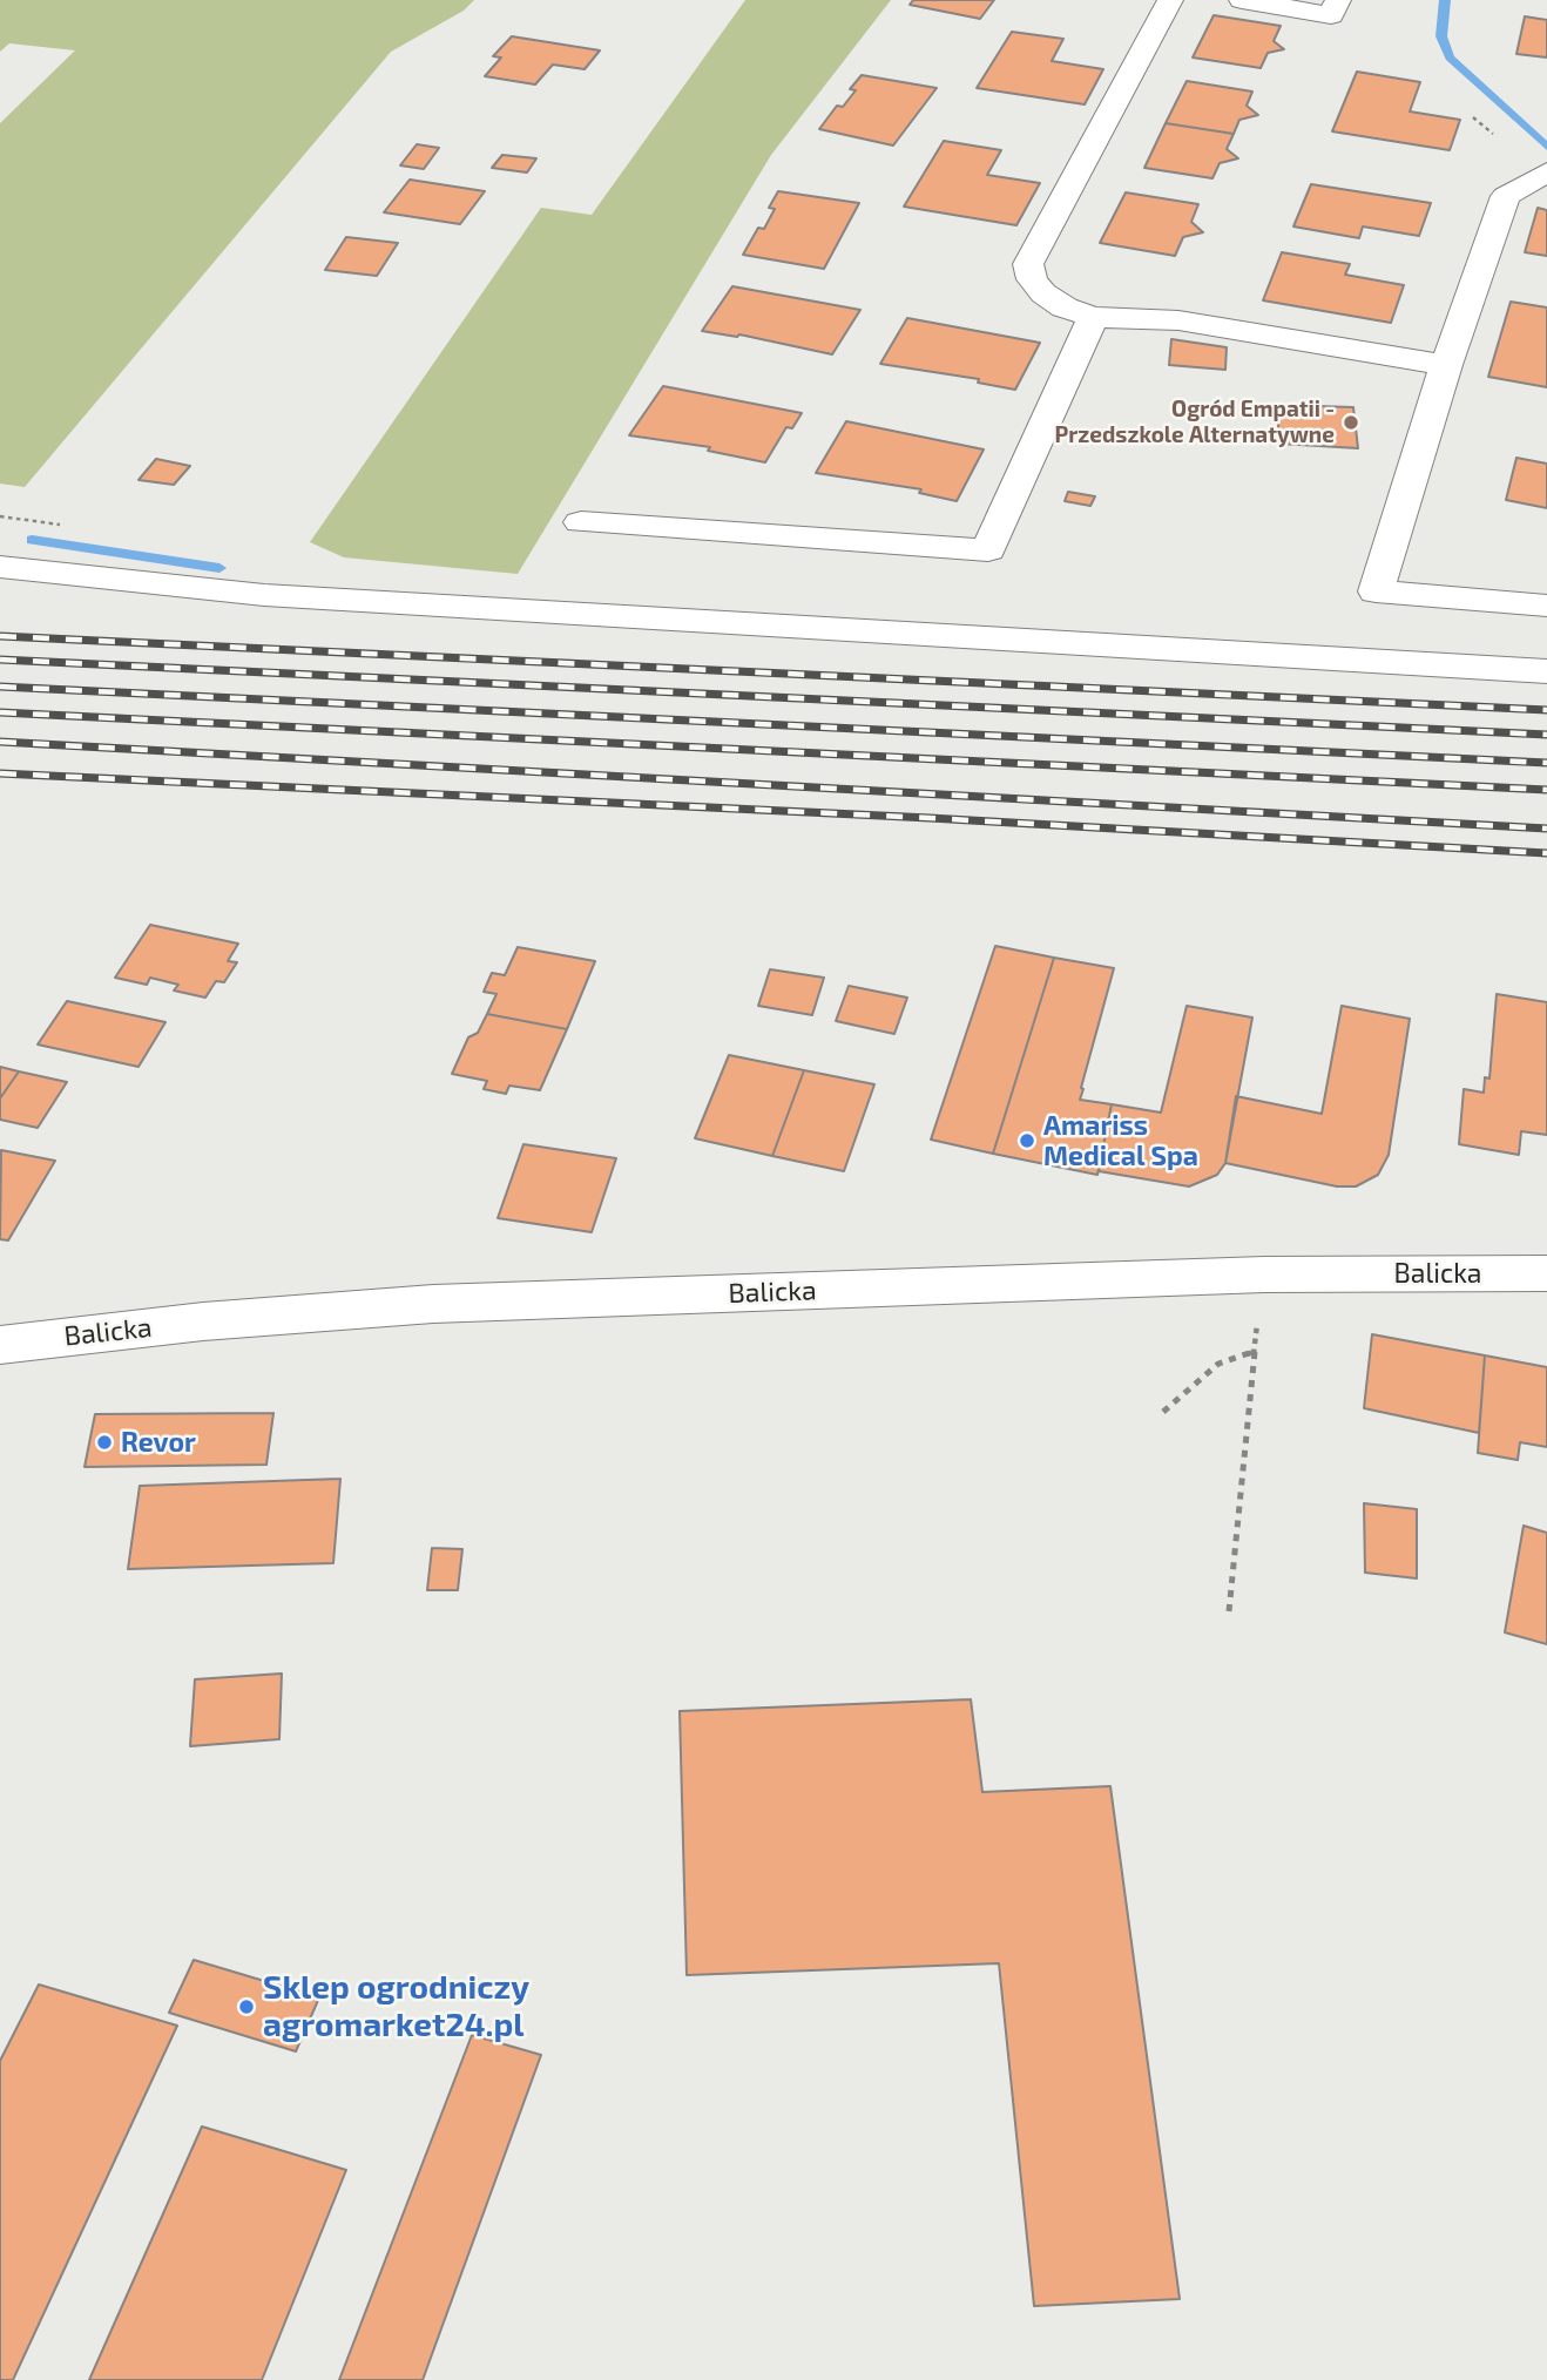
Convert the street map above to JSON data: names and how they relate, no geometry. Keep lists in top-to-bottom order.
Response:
{
  "streets": {
    "street": ["Balicka"]
  },
  "places": [
    "Ogród Empatii - Przedszkole Alternatywne",
    "Amariss Medical Spa",
    "Revor",
    "Sklep ogrodniczy agromarket24.pl"
  ]
}
